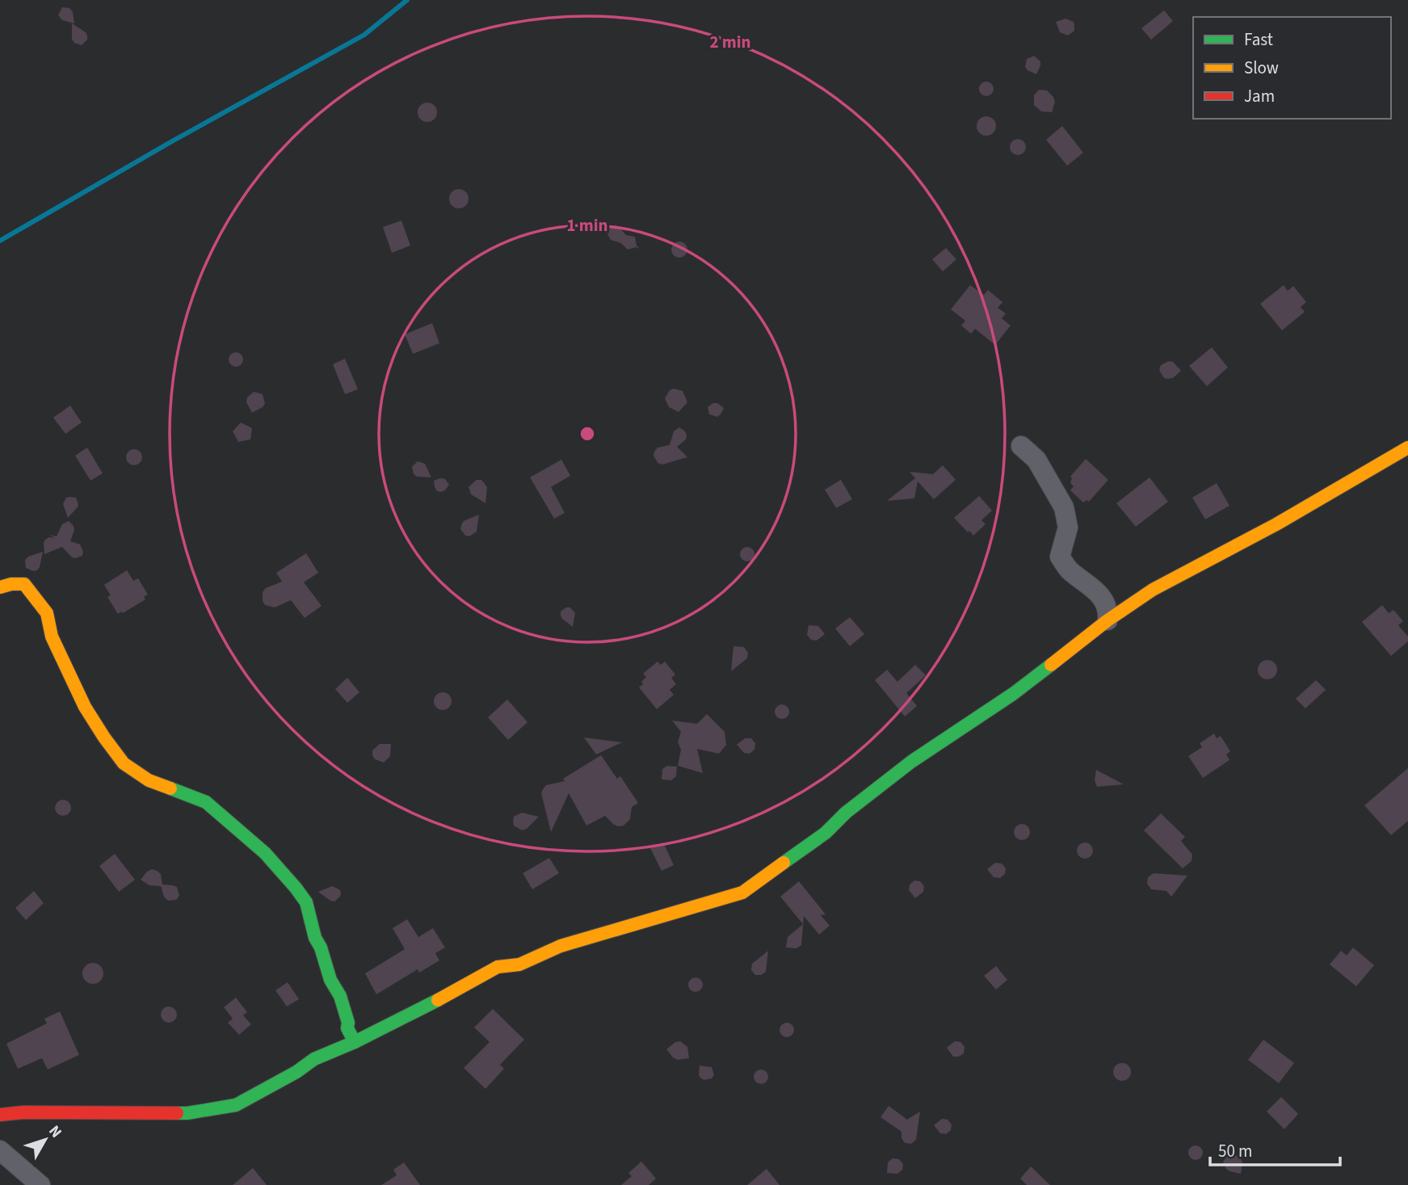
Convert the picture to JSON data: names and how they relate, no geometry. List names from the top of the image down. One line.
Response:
{"legend":["Fast","Slow","Jam"],"scale_bar":"50 m","north":"top right","rings":["2 min","1 min"]}
